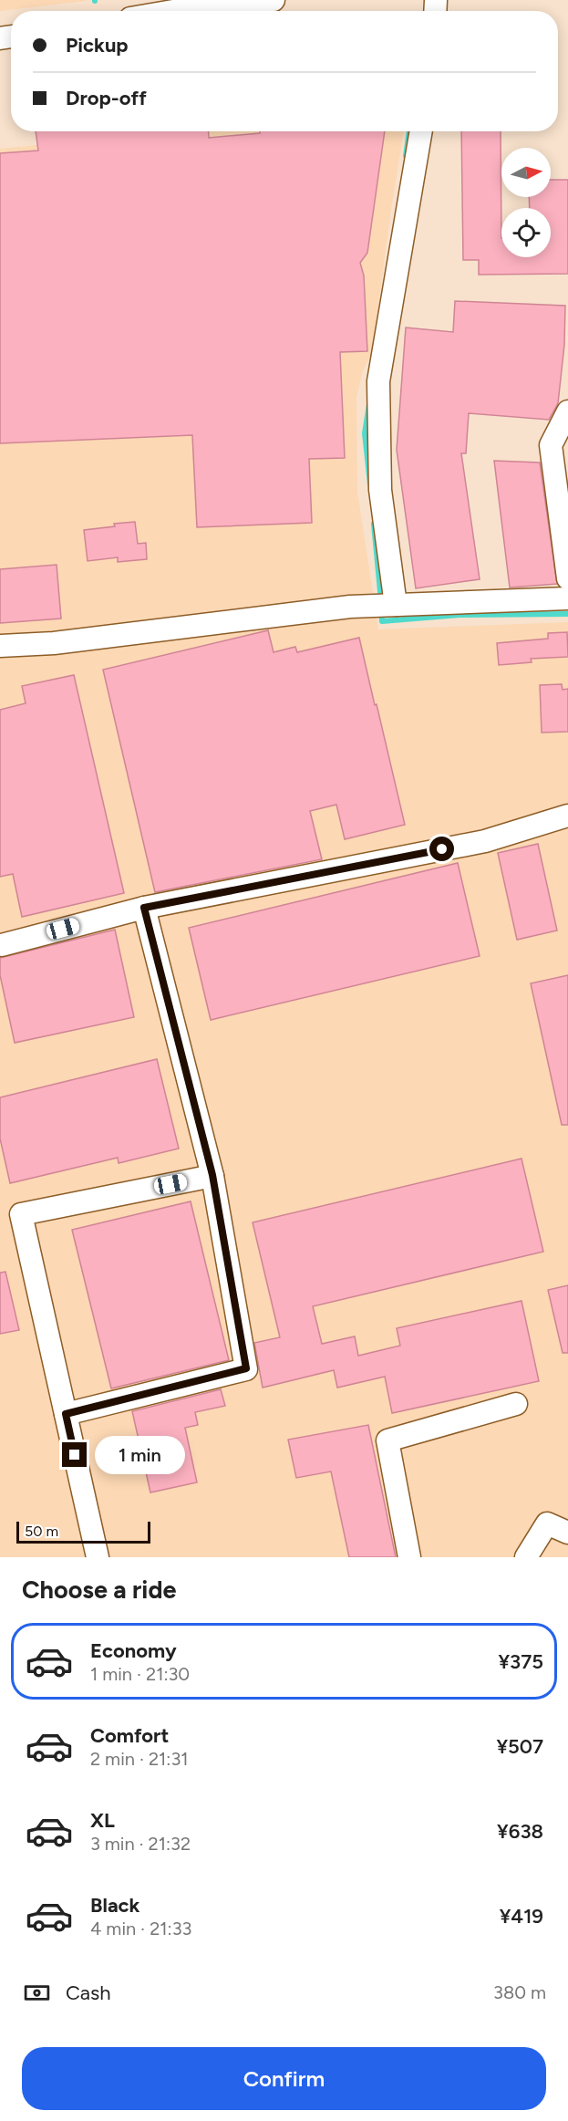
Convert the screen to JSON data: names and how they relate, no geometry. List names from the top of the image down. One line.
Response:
{"scale_bar":"50 m","north":"right","page":{"banner":["Pickup","Drop-off"],"bubble":"1 min","scale":"50 m","heading":"Choose a ride","list":[{"name":"Economy","note":"1 min · 21:30","value":"¥375"},{"name":"Comfort","note":"2 min · 21:31","value":"¥507"},{"name":"XL","note":"3 min · 21:32","value":"¥638"},{"name":"Black","note":"4 min · 21:33","value":"¥419"}],"pay":["Cash","380 m"],"buttons":"Confirm"}}
